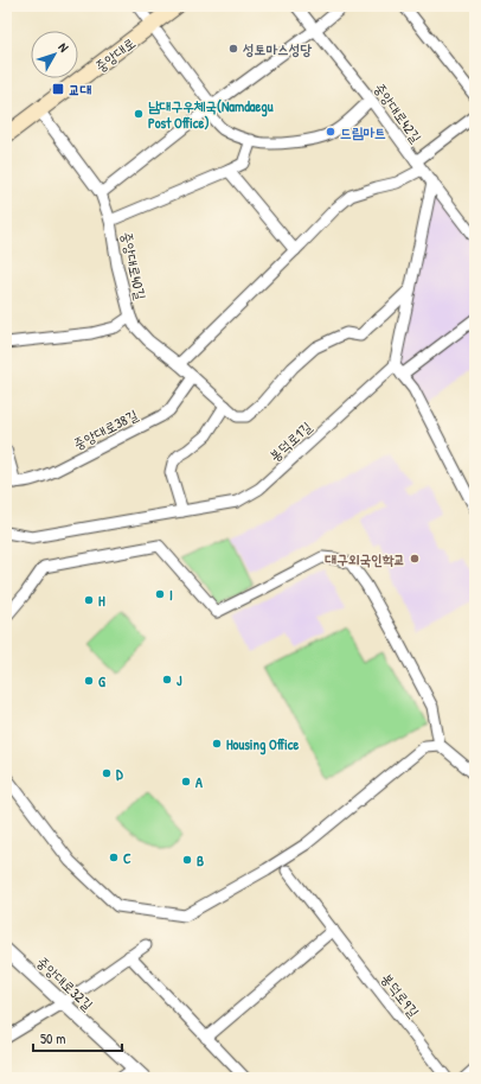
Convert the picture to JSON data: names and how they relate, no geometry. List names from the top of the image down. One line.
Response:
{"streets":{"main road":["중앙대로"],"street":["중앙대로42길","중앙대로40길","중앙대로38길","봉덕로1길","중앙대로32길","봉덕로9길"]},"crossings":[["중앙대로","중앙대로40길"],["중앙대로40길","중앙대로38길"]],"places":{"other":["성토마스성당","남대구우체국(Namdaegu Post Office)","드림마트","대구외국인학교","I","H","J","G","Housing Office","D","A","C","B"],"transit":["교대"]},"scale_bar":"50 m","north":"top right"}
